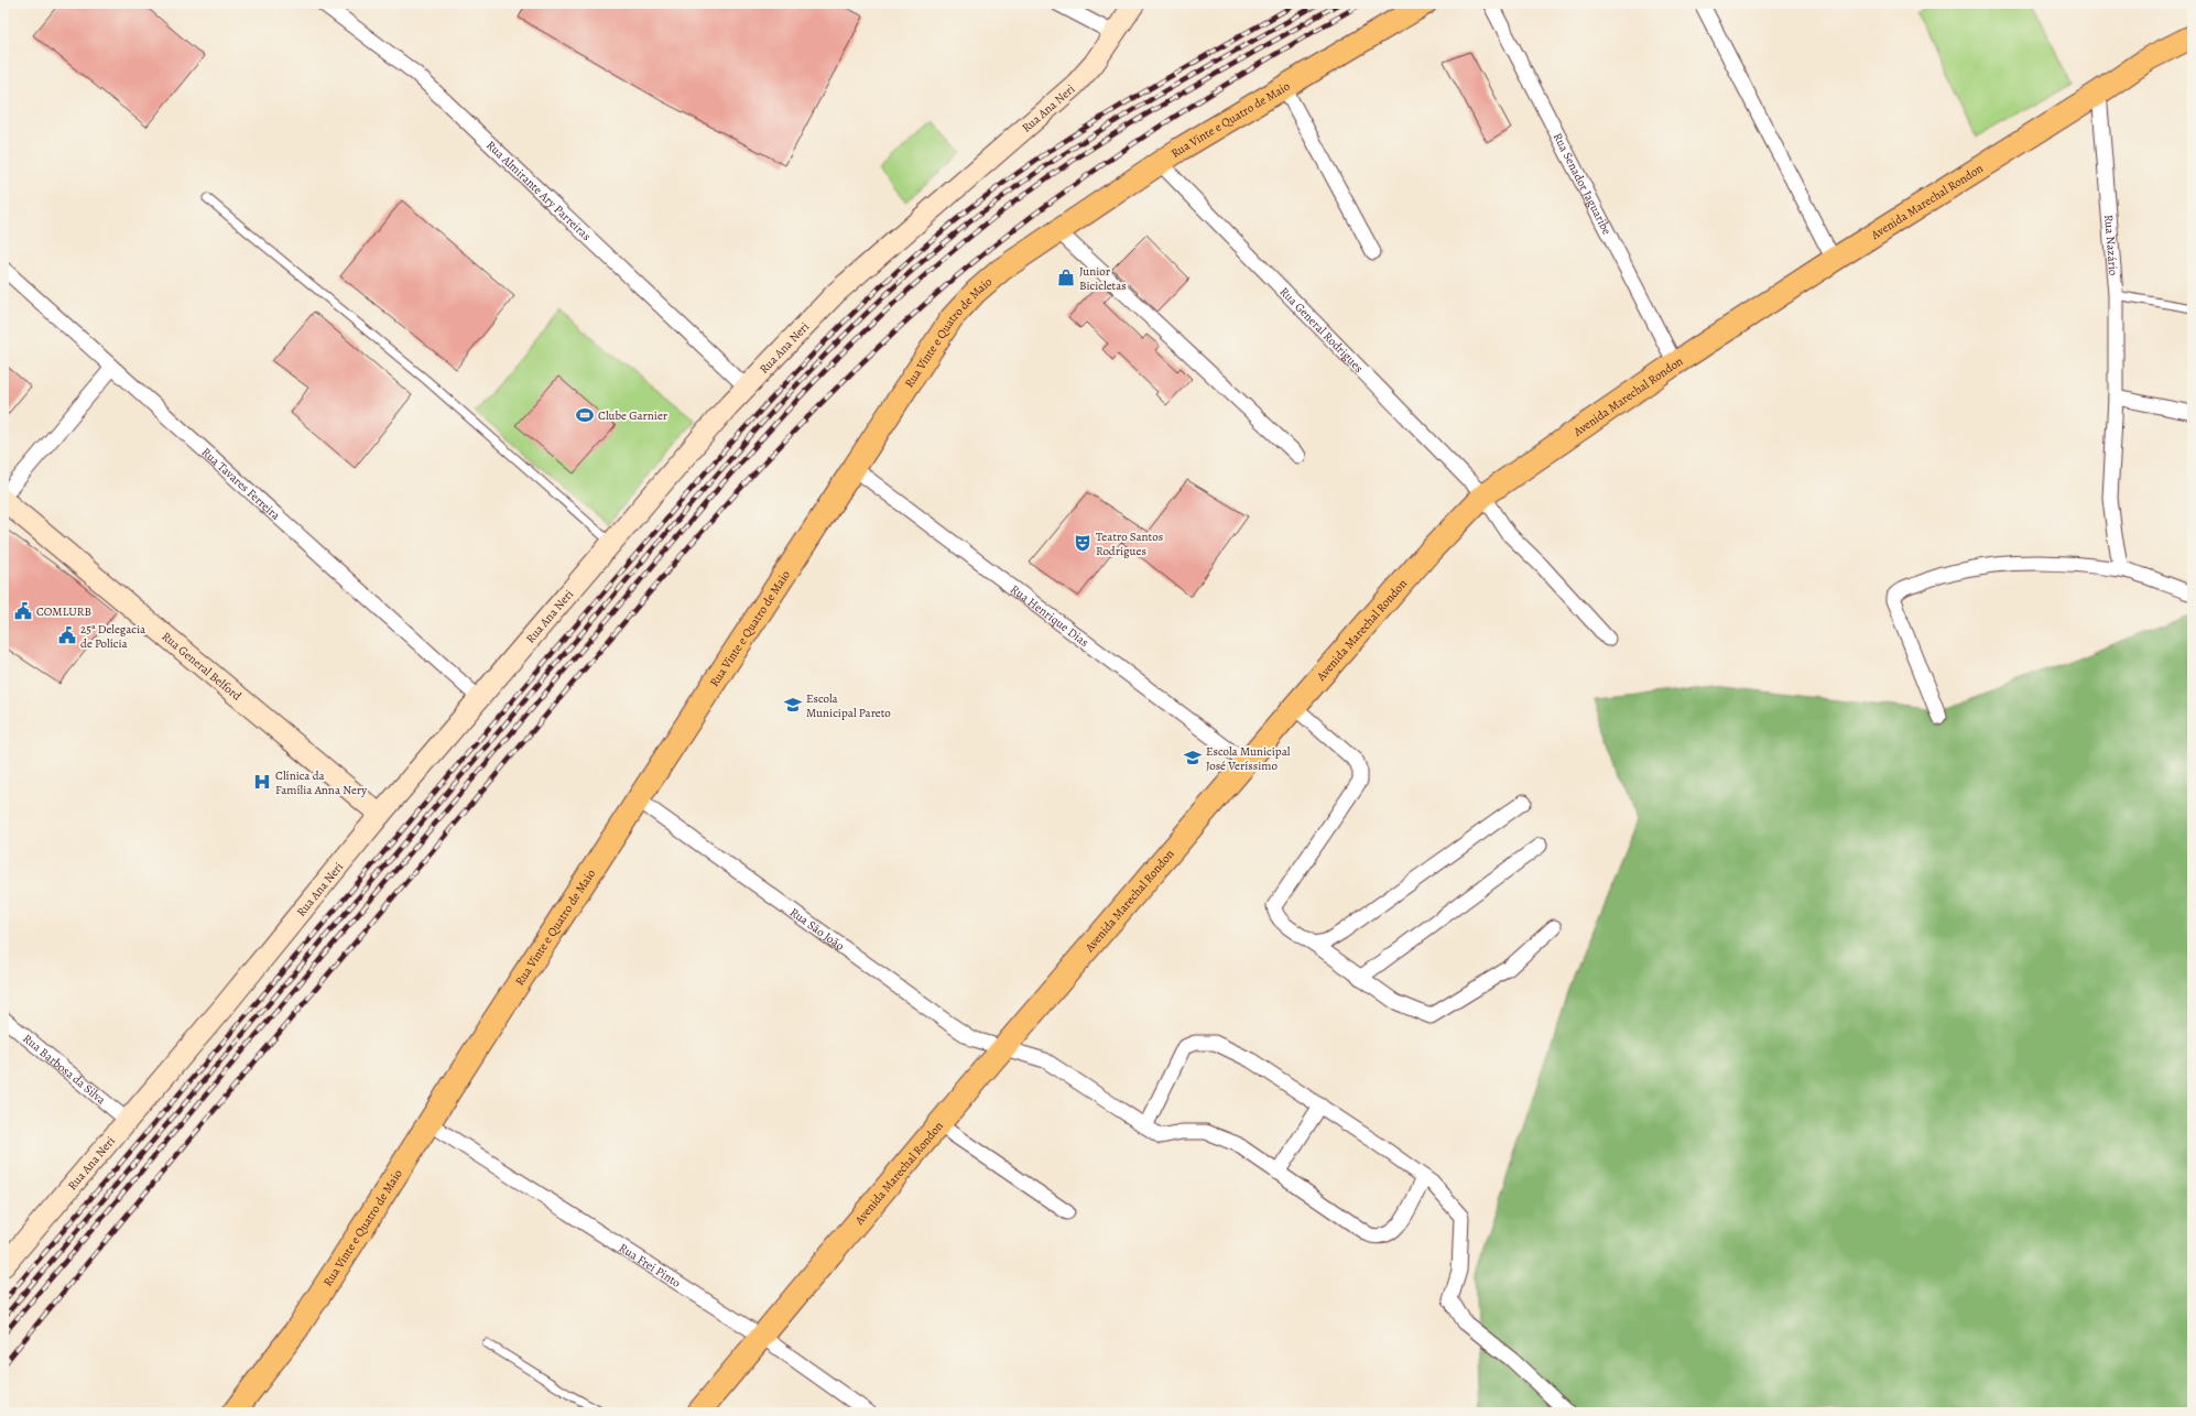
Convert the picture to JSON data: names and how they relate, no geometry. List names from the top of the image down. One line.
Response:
{"streets":{"main road":["Rua Ana Neri","Rua Vinte e Quatro de Maio","Avenida Marechal Rondon","Rua General Belford"],"street":["Rua Senador Jaguaribe","Rua Almirante Ary Parreiras","Rua Nazário","Rua General Rodrigues","Rua Tavares Ferreira","Rua Henrique Dias","Rua São João","Rua Barbosa da Silva","Rua Frei Pinto"]},"crossings":[["Rua Ana Neri","Rua Almirante Ary Parreiras"],["Rua Ana Neri","Rua Tavares Ferreira"],["Rua Ana Neri","Rua General Belford"],["Rua Ana Neri","Rua Barbosa da Silva"],["Rua Vinte e Quatro de Maio","Rua General Rodrigues"],["Rua Vinte e Quatro de Maio","Rua Henrique Dias"],["Rua Vinte e Quatro de Maio","Rua São João"],["Rua Vinte e Quatro de Maio","Rua Frei Pinto"],["Rua Senador Jaguaribe","Avenida Marechal Rondon"],["Avenida Marechal Rondon","Rua Nazário"],["Avenida Marechal Rondon","Rua General Rodrigues"],["Avenida Marechal Rondon","Rua Henrique Dias"],["Avenida Marechal Rondon","Rua São João"],["Avenida Marechal Rondon","Rua Frei Pinto"]],"places":{"shop":["Junior Bicicletas"],"sports":["Clube Garnier"],"theatre":["Teatro Santos Rodrigues"],"public building":["COMLURB","25ª Delegacia de Polícia"],"school or university":["Escola Municipal Pareto","Escola Municipal José Veríssimo"],"hospital":["Clínica da Família Anna Nery"]}}
